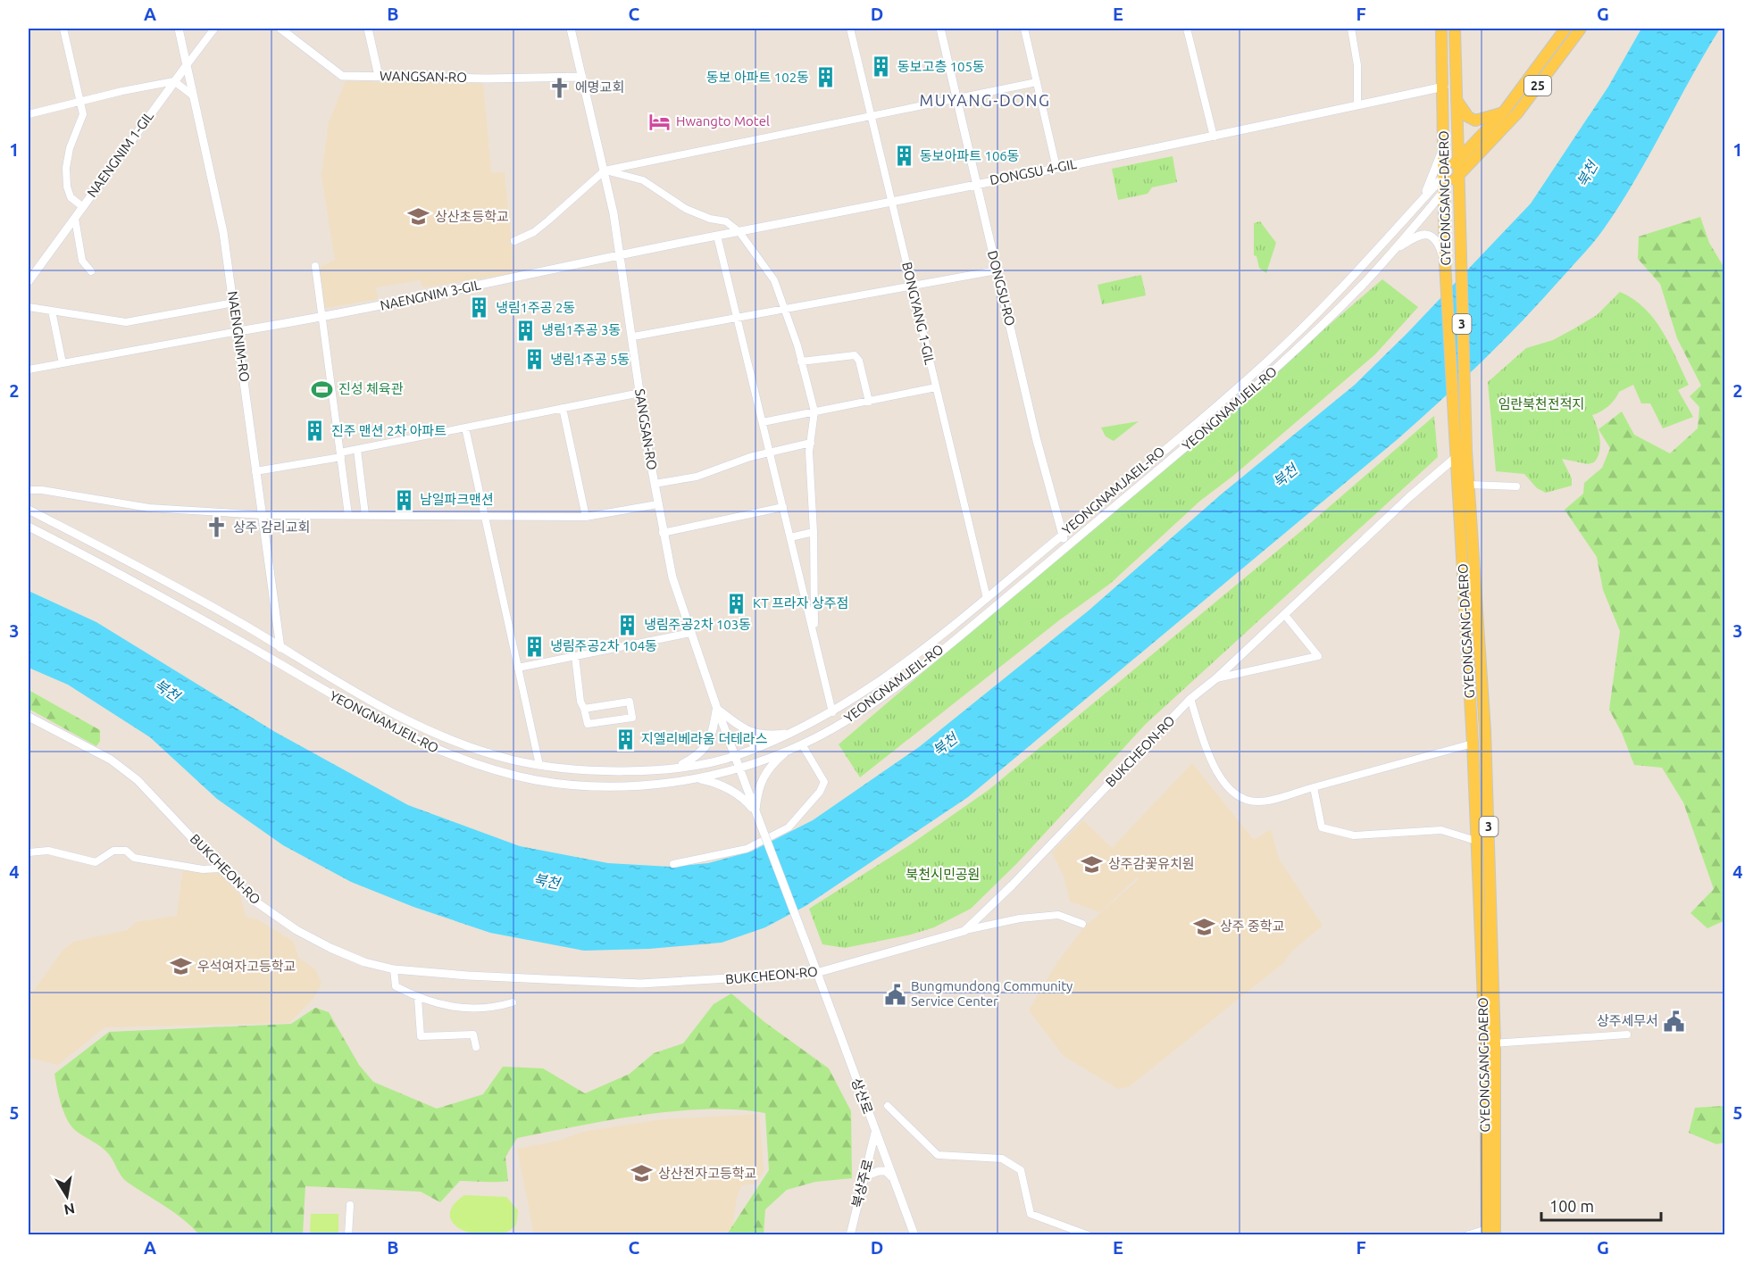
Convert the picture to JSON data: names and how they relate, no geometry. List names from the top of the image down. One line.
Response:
{"streets":{"main road":["25","GYEONGSANG-DAERO","3","YEONGNAMJEIL-RO","YEONGNAMJAEIL-RO"],"street":["WANGSAN-RO","NAENGNIM 1-GIL","DONGSU 4-GIL","DONGSU-RO","NAENGNIM 3-GIL","BONGYANG 1-GIL","NAENGNIM-RO","SANGSAN-RO","BUKCHEON-RO","상산로","북상주로"]},"crossings":[["WANGSAN-RO","SANGSAN-RO"],["NAENGNIM 1-GIL","NAENGNIM-RO"],["DONGSU 4-GIL","GYEONGSANG-DAERO"],["DONGSU 4-GIL","DONGSU-RO"],["DONGSU 4-GIL","NAENGNIM 3-GIL"],["DONGSU 4-GIL","BONGYANG 1-GIL"],["DONGSU 4-GIL","SANGSAN-RO"],["GYEONGSANG-DAERO","YEONGNAMJEIL-RO"],["GYEONGSANG-DAERO","YEONGNAMJAEIL-RO"],["GYEONGSANG-DAERO","BUKCHEON-RO"],["DONGSU-RO","YEONGNAMJEIL-RO"],["DONGSU-RO","YEONGNAMJAEIL-RO"],["NAENGNIM 3-GIL","NAENGNIM-RO"],["NAENGNIM 3-GIL","SANGSAN-RO"],["BONGYANG 1-GIL","YEONGNAMJAEIL-RO"],["NAENGNIM-RO","YEONGNAMJAEIL-RO"],["YEONGNAMJEIL-RO","SANGSAN-RO"],["SANGSAN-RO","YEONGNAMJAEIL-RO"],["SANGSAN-RO","상산로"],["BUKCHEON-RO","상산로"],["상산로","북상주로"]],"districts":["MUYANG-DONG"],"water":["북천"],"parks":["임란북천전적지","북천시민공원"],"places":{"building":["동보고층 105동","동보 아파트 102동","동보아파트 106동","냉림1주공 2동","냉림1주공 3동","냉림1주공 5동","진주 맨션 2차 아파트","남일파크맨션","KT 프라자 상주점","냉림주공2차 103동","냉림주공2차 104동","지엘리베라움 더테라스"],"church":["에명교회","상주 감리교회"],"hotel":["Hwangto Motel"],"school or university":["상산초등학교","상주감꽃유치원","상주 중학교","우석여자고등학교","상산전자고등학교"],"sports":["진성 체육관"],"public building":["Bungmundong Community Service Center","상주세무서"]},"scale_bar":"100 m","north":"bottom","grid":{"columns":["A","B","C","D","E","F","G"],"rows":["1","2","3","4","5"]}}
